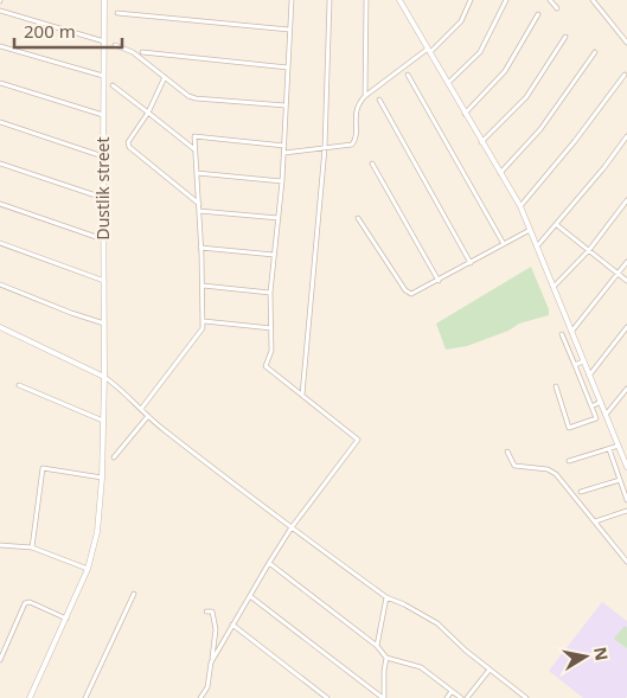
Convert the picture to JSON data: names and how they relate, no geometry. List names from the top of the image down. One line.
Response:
{"streets":{"street":["Dustlik street"]},"scale_bar":"200 m","north":"right"}
